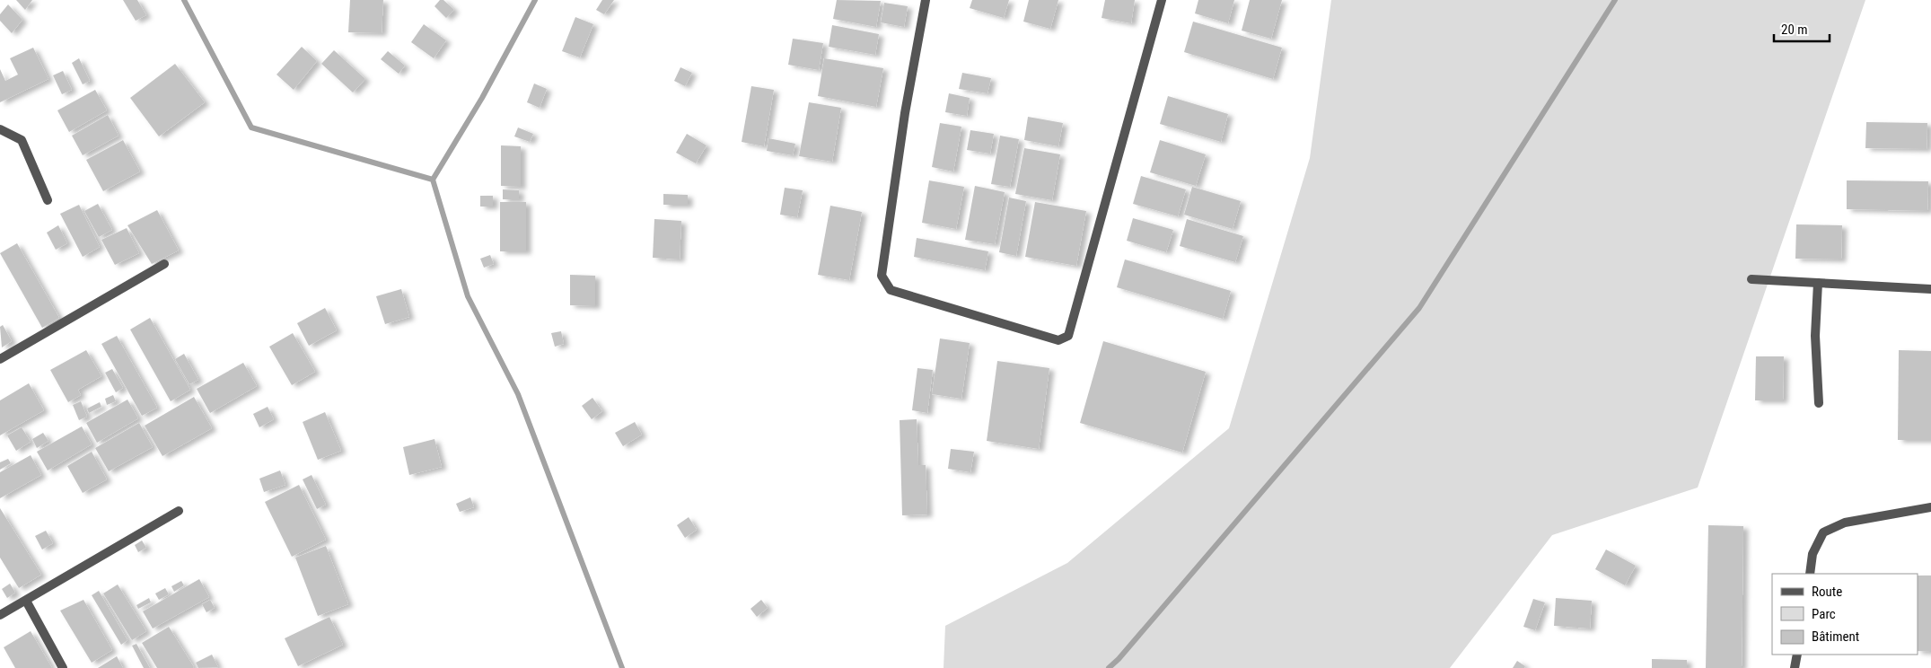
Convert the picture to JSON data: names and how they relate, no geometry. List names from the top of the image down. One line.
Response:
{"legend":["Route","Parc","Bâtiment"],"scale_bar":"20 m"}
